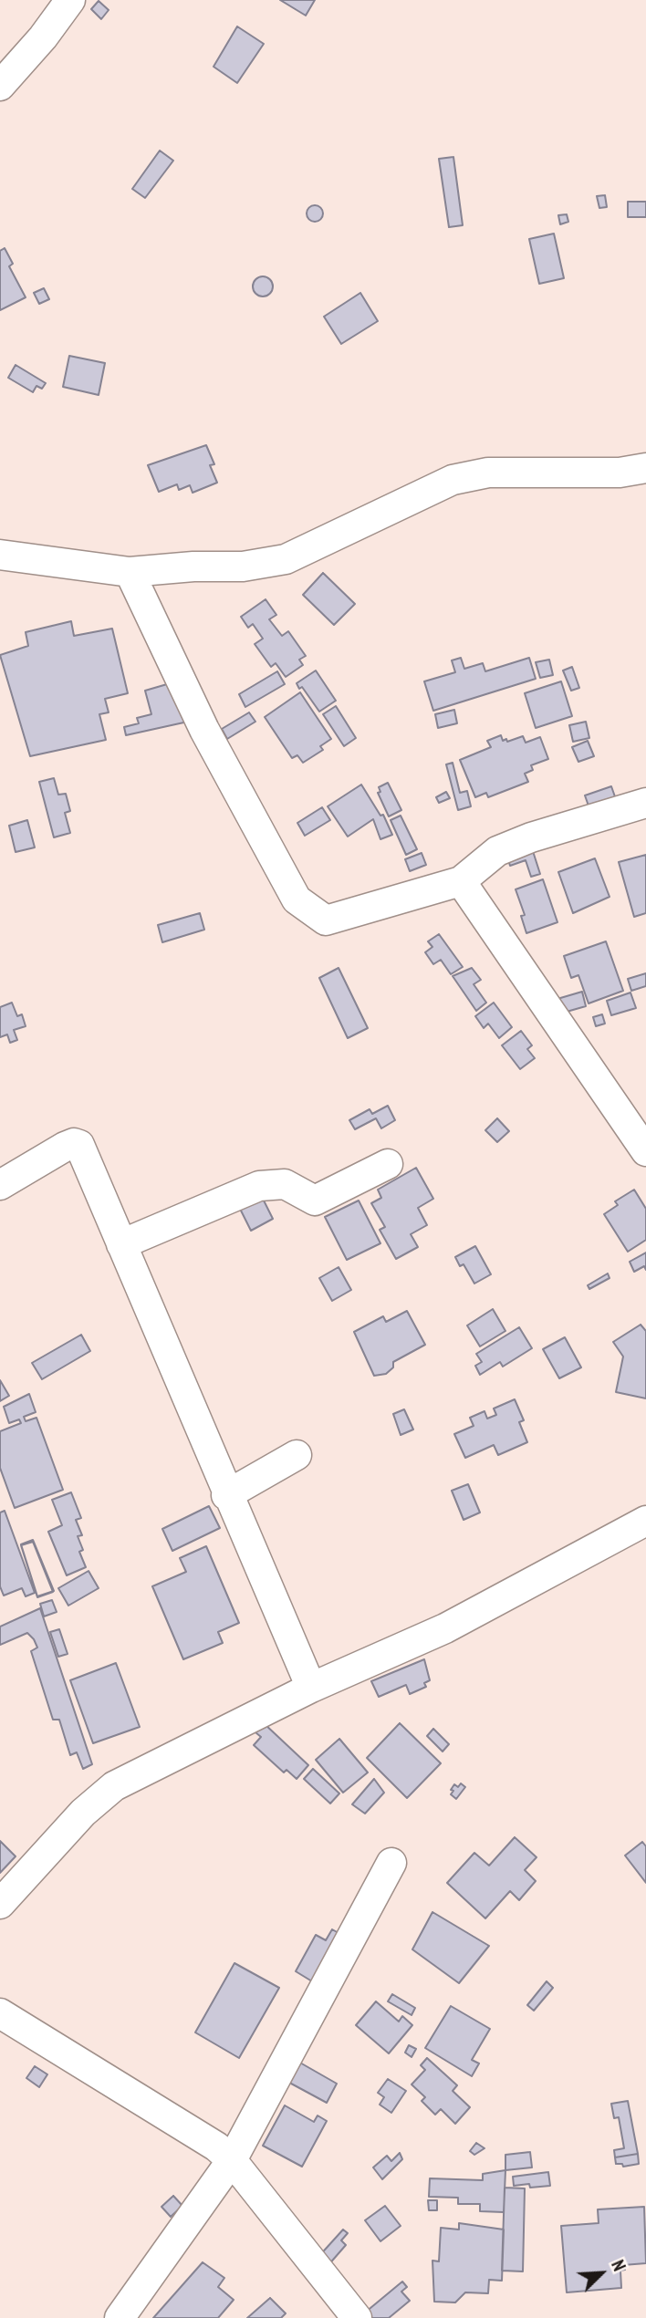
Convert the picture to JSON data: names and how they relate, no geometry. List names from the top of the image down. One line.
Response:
{"north":"top right"}
